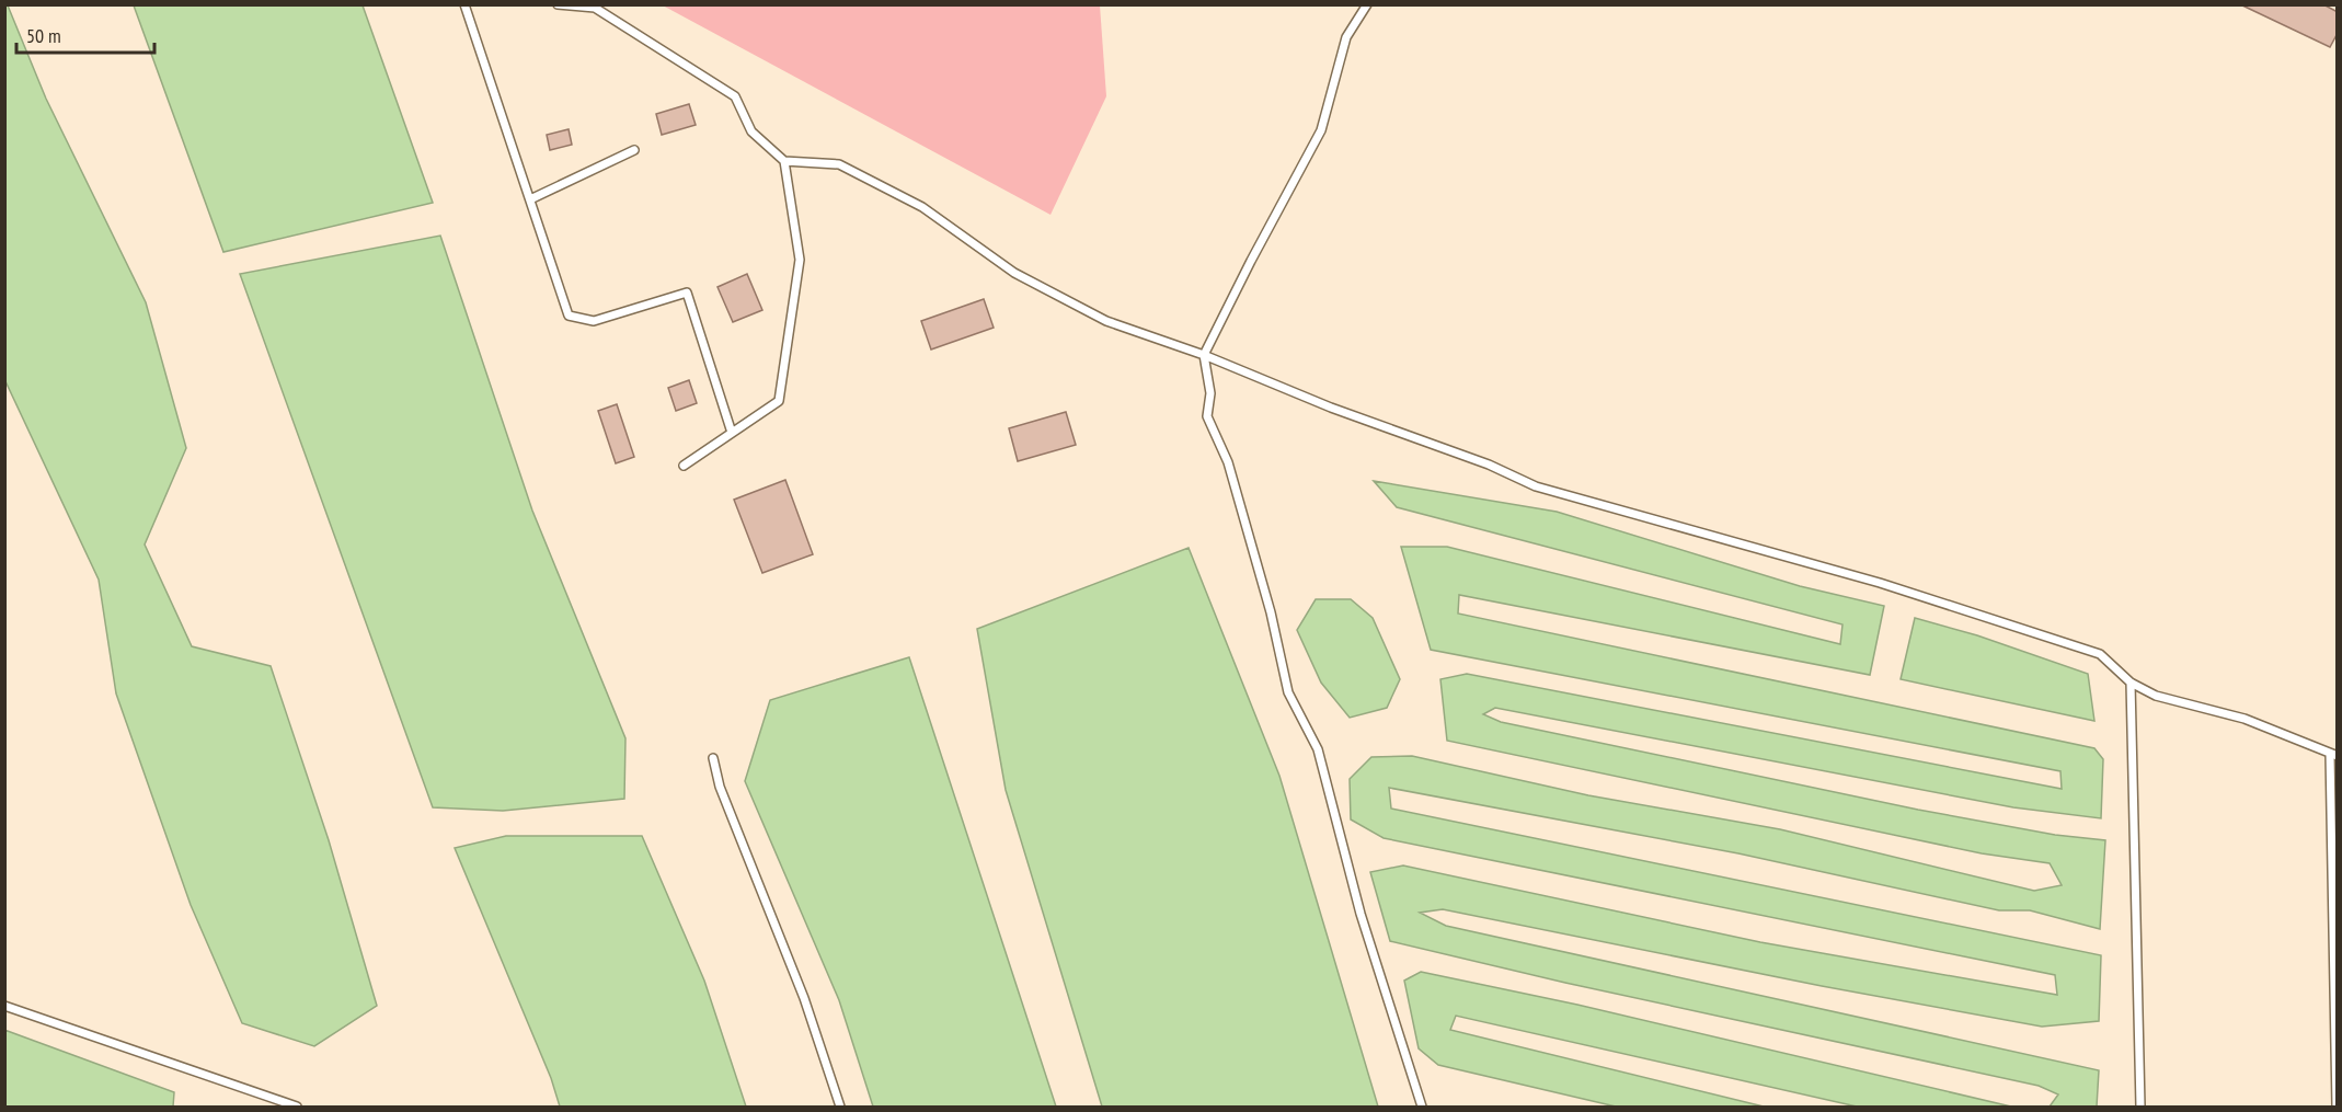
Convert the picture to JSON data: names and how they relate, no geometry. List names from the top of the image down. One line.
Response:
{"scale_bar":"50 m"}
